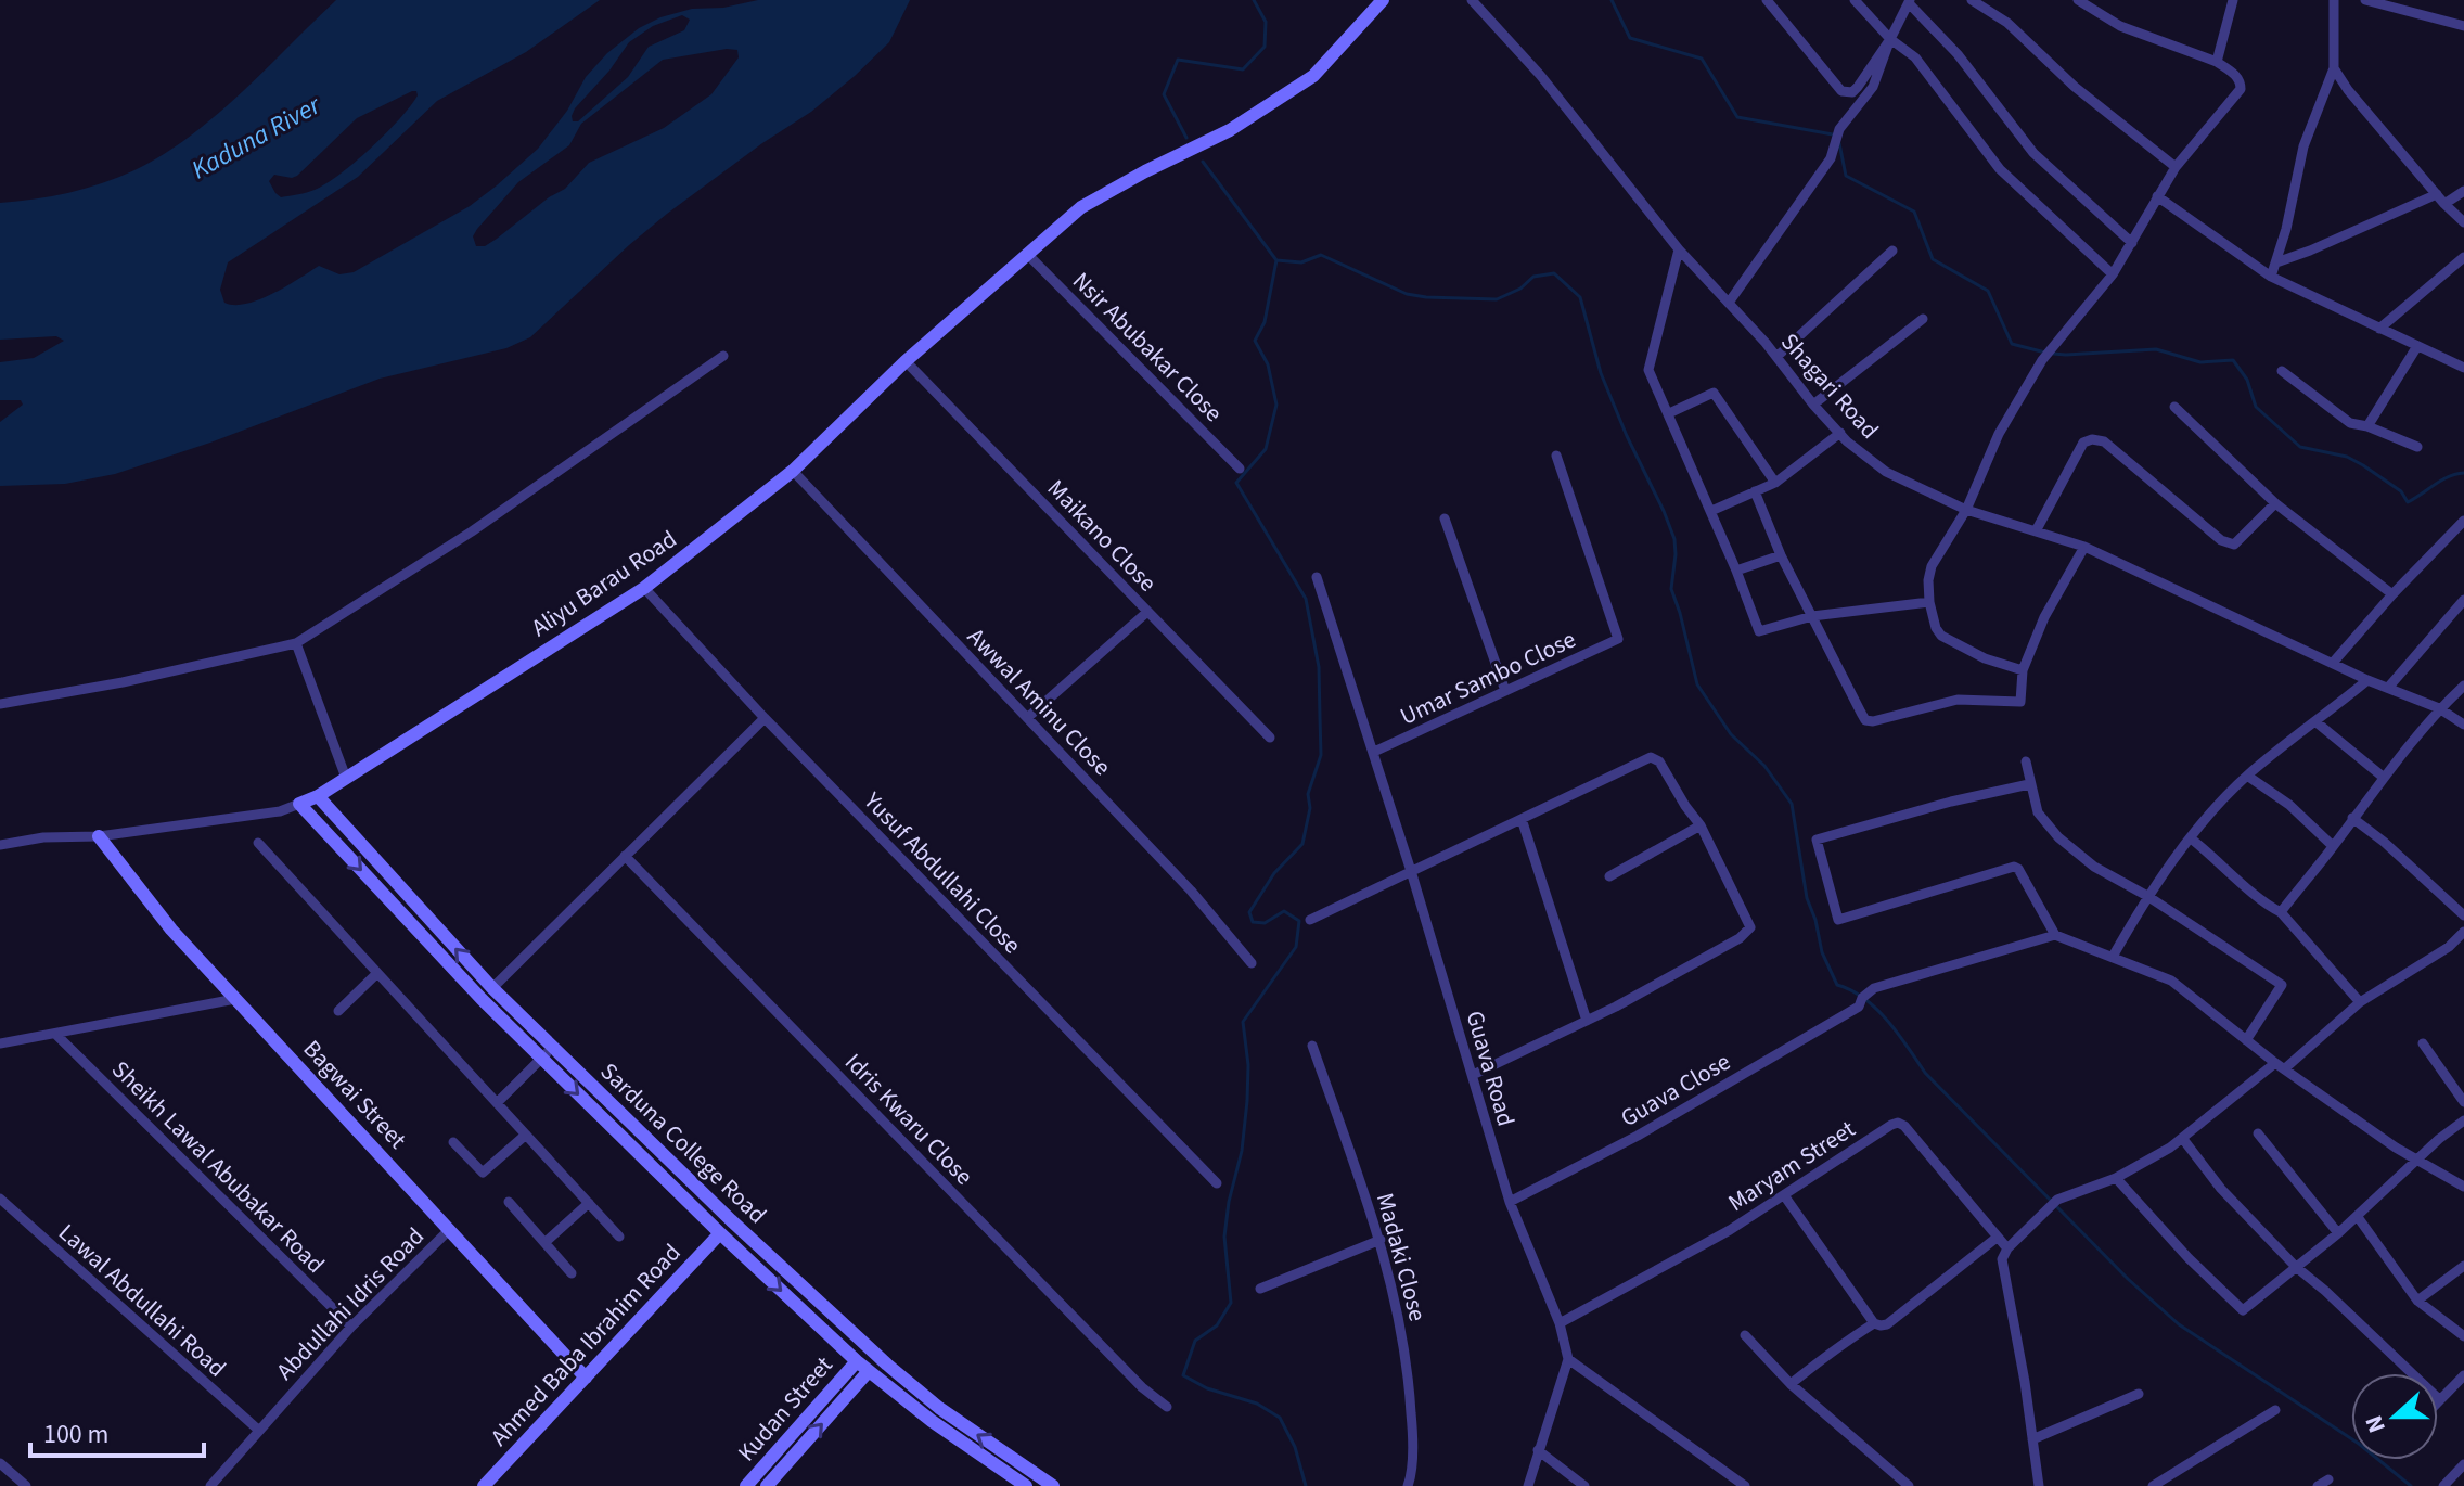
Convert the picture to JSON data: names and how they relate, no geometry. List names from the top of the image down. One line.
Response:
{"streets":{"street":["Nsir Abubakar Close","Shagari Road","Maikano Close","Aliyu Barau Road","Umar Sambo Close","Awwal Aminu Close","Yusuf Abdullahi Close","Guava Road","Guava Close","Bagwai Street","Idris Kwaru Close","Sarduna College Road","Maryam Street","Sheikh Lawal Abubakar Road","Madaki Close","Lawal Abdullahi Road","Abdullahi Idris Road","Ahmed Baba Ibrahim Road","Kudan Street"]},"crossings":[["Nsir Abubakar Close","Aliyu Barau Road"],["Maikano Close","Aliyu Barau Road"],["Aliyu Barau Road","Awwal Aminu Close"],["Aliyu Barau Road","Yusuf Abdullahi Close"],["Aliyu Barau Road","Sarduna College Road"],["Umar Sambo Close","Guava Road"],["Guava Road","Guava Close"],["Guava Road","Maryam Street"],["Bagwai Street","Abdullahi Idris Road"],["Bagwai Street","Ahmed Baba Ibrahim Road"],["Sarduna College Road","Ahmed Baba Ibrahim Road"],["Sarduna College Road","Kudan Street"],["Sheikh Lawal Abubakar Road","Abdullahi Idris Road"],["Lawal Abdullahi Road","Abdullahi Idris Road"]],"water":["Kaduna River"],"scale_bar":"100 m","north":"left"}
